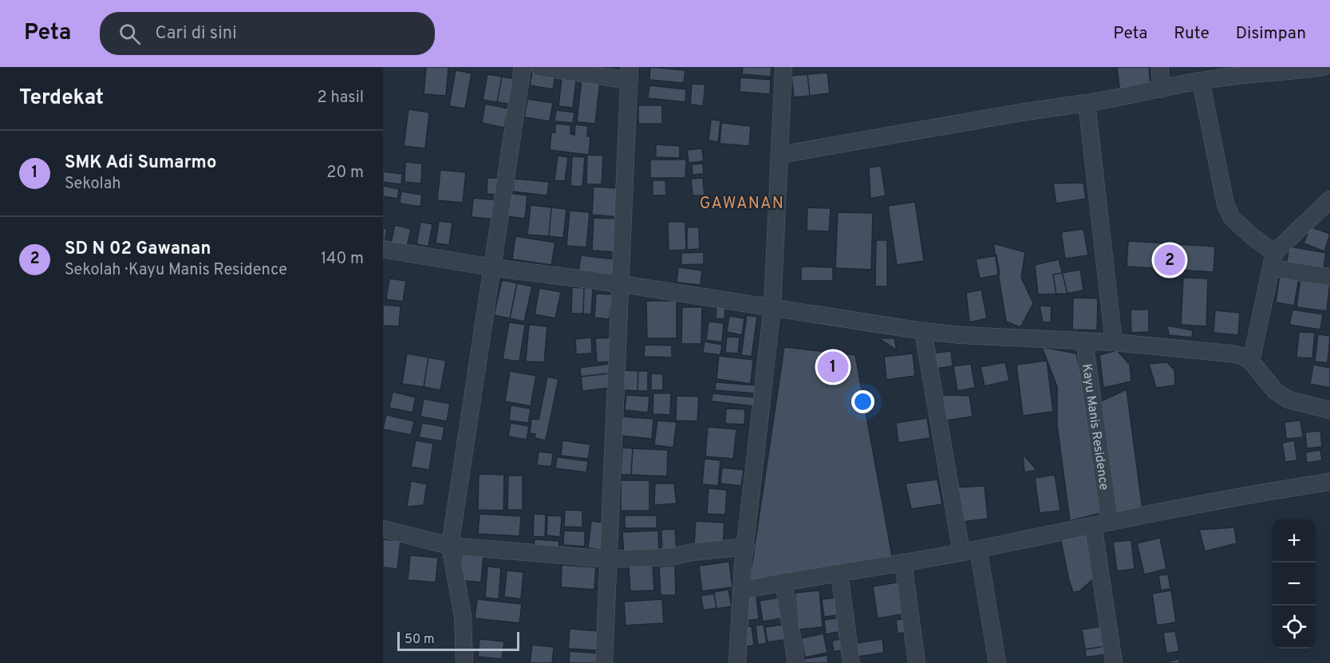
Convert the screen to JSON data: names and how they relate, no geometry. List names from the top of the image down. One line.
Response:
{"streets":{"street":["Kayu Manis Residence"]},"districts":["GAWANAN"],"scale_bar":"50 m","page":{"header":"Peta","search":"Cari di sini","nav":["Peta","Rute","Disimpan"],"heading":["Terdekat","2 hasil"],"list":[{"mark":"1","name":"SMK Adi Sumarmo","note":"Sekolah","value":"20 m"},{"mark":"2","name":"SD N 02 Gawanan","note":"Sekolah · Kayu Manis Residence","value":"140 m"}],"pins":["2","1"],"map_buttons":["+","−"],"scale":"50 m"}}
